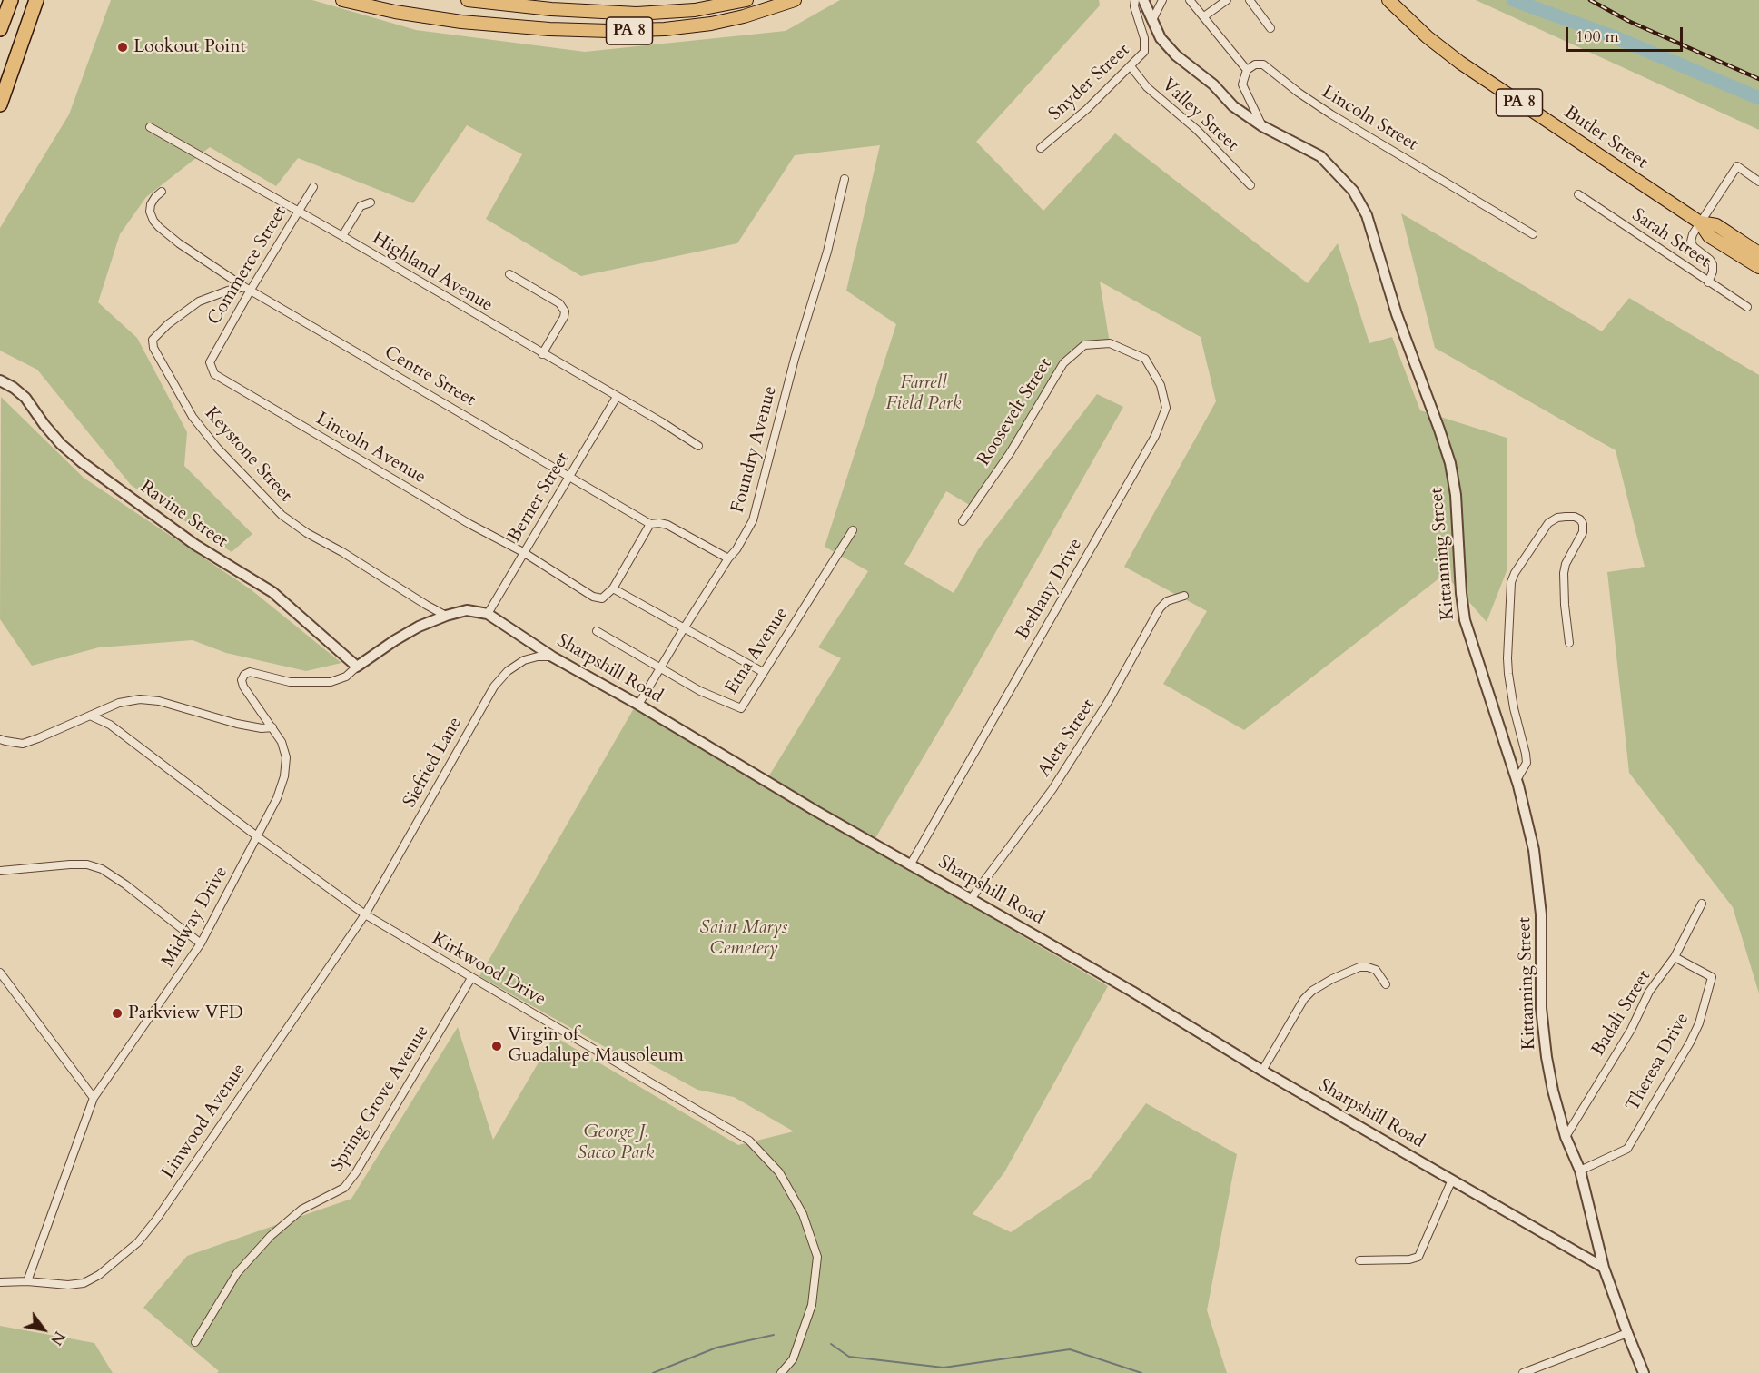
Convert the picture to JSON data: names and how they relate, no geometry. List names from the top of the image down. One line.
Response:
{"streets":{"highway":["PA 8","Butler Street"],"street":["Snyder Street","Valley Street","Lincoln Street","Sarah Street","Commerce Street","Highland Avenue","Centre Street","Roosevelt Street","Lincoln Avenue","Foundry Avenue","Keystone Street","Berner Street","Ravine Street","Kittanning Street","Bethany Drive","Etna Avenue","Sharpshill Road","Aleta Street","Siefried Lane","Midway Drive","Kirkwood Drive","Badali Street","Theresa Drive","Spring Grove Avenue","Linwood Avenue"]},"crossings":[["Snyder Street","Valley Street"],["Commerce Street","Highland Avenue"],["Commerce Street","Centre Street"],["Commerce Street","Lincoln Avenue"],["Commerce Street","Keystone Street"],["Highland Avenue","Berner Street"],["Centre Street","Foundry Avenue"],["Centre Street","Keystone Street"],["Centre Street","Berner Street"],["Roosevelt Street","Bethany Drive"],["Lincoln Avenue","Berner Street"],["Foundry Avenue","Etna Avenue"],["Foundry Avenue","Sharpshill Road"],["Keystone Street","Sharpshill Road"],["Berner Street","Sharpshill Road"],["Ravine Street","Sharpshill Road"],["Ravine Street","Midway Drive"],["Kittanning Street","Sharpshill Road"],["Kittanning Street","Badali Street"],["Kittanning Street","Theresa Drive"],["Bethany Drive","Sharpshill Road"],["Sharpshill Road","Aleta Street"],["Sharpshill Road","Siefried Lane"],["Sharpshill Road","Midway Drive"],["Siefried Lane","Kirkwood Drive"],["Siefried Lane","Linwood Avenue"],["Midway Drive","Kirkwood Drive"],["Midway Drive","Linwood Avenue"],["Kirkwood Drive","Spring Grove Avenue"],["Kirkwood Drive","Linwood Avenue"],["Badali Street","Theresa Drive"]],"parks":["Farrell Field Park","Saint Marys Cemetery","George J. Sacco Park"],"places":["Lookout Point","Parkview VFD","Virgin of Guadalupe Mausoleum"],"scale_bar":"100 m","north":"bottom right"}
